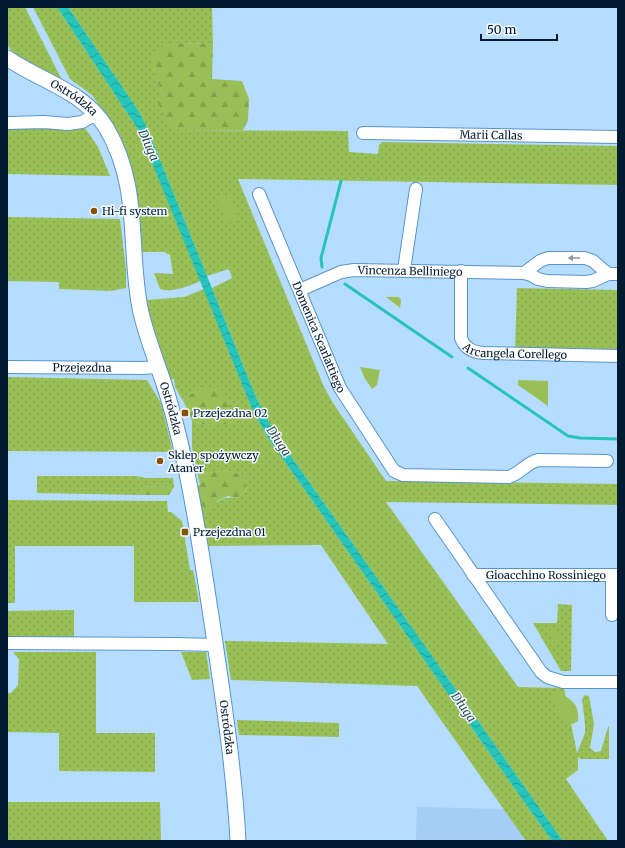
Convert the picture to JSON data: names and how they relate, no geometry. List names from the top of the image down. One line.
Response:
{"streets":{"street":["Ostródzka","Marii Callas","Vincenza Belliniego","Domenica Scarlattiego","Arcangela Corellego","Przejezdna","Gioacchino Rossiniego"]},"crossings":[["Ostródzka","Przejezdna"],["Vincenza Belliniego","Domenica Scarlattiego"],["Vincenza Belliniego","Arcangela Corellego"]],"water":["Długa"],"places":{"other":["Hi-fi system","Sklep spożywczy Ataner"],"transit":["Przejezdna 02","Przejezdna 01"]},"scale_bar":"50 m"}
